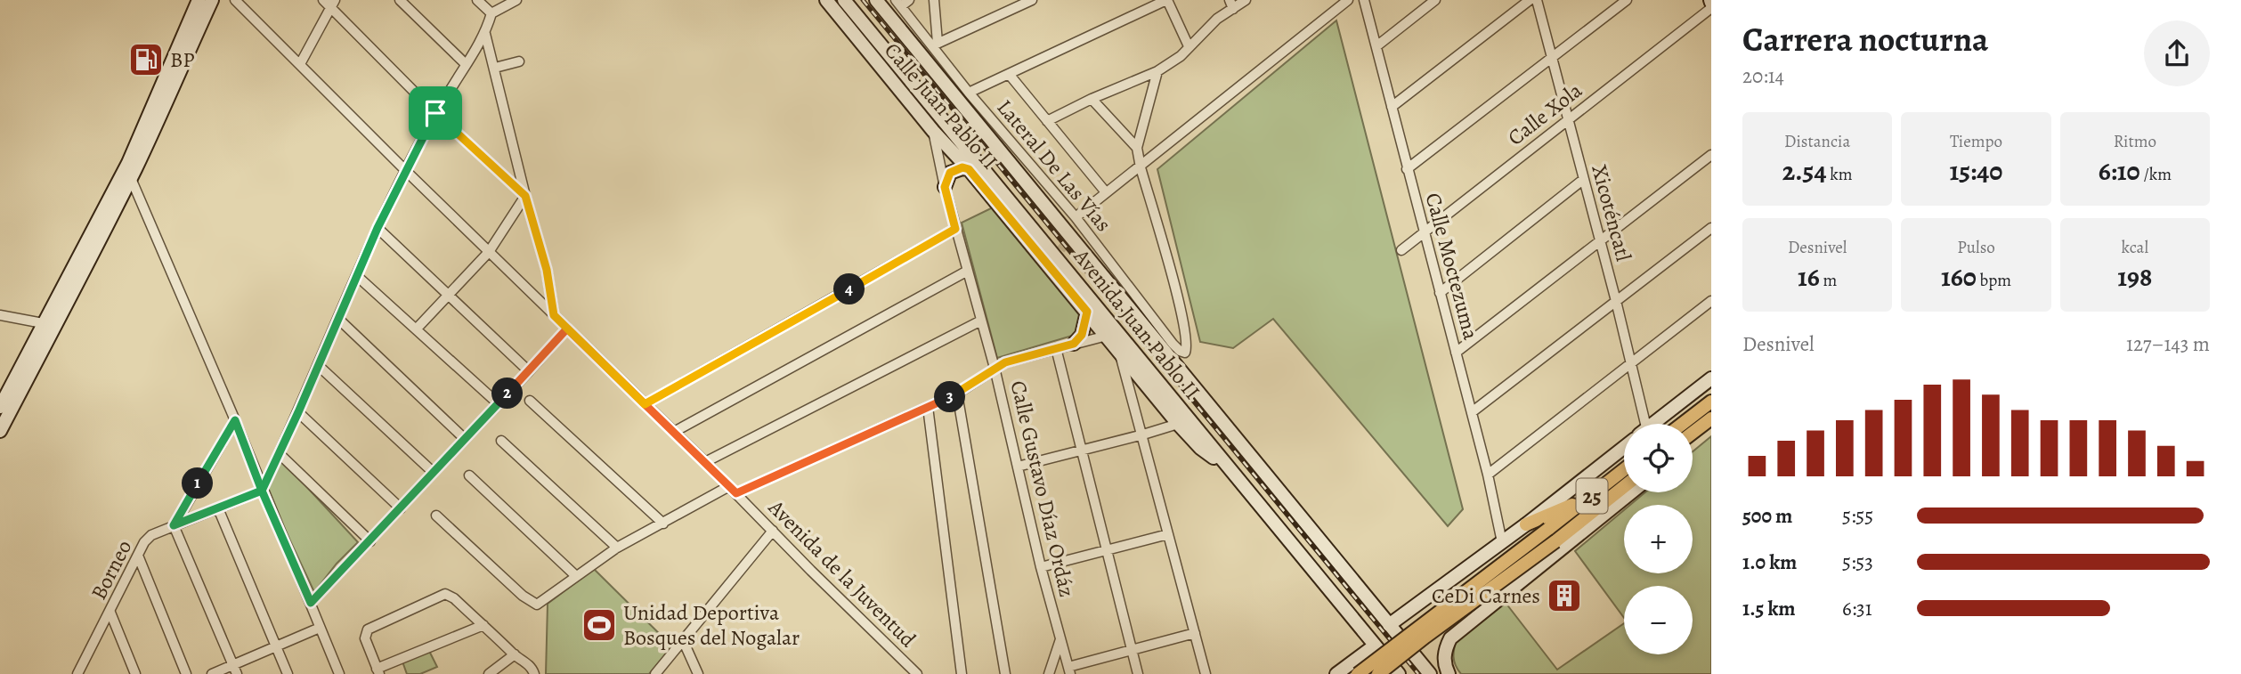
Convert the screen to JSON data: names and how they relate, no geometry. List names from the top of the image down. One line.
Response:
{"streets":{"main road":["Calle Juan Pablo II","Avenida Juan Pablo II","25"],"street":["Calle Xola","Lateral De Las Vías","Xicoténcatl","Calle Moctezuma","Calle Gustavo Díaz Ordáz","Borneo","Avenida de la Juventud"]},"crossings":[["Calle Juan Pablo II","Avenida Juan Pablo II"],["Calle Juan Pablo II","Calle Gustavo Díaz Ordáz"],["Calle Xola","Xicoténcatl"],["Calle Xola","Calle Moctezuma"]],"places":{"fuel station":["BP"],"building":["CeDi Carnes"],"sports":["Unidad Deportiva Bosques del Nogalar"]},"page":{"heading":["Carrera nocturna","20:14"],"stats":[["Distancia","2.54 km"],["Tiempo","15:40"],["Ritmo","6:10 /km"],["Desnivel","16 m"],["Pulso","160 bpm"],["kcal","198"]],"pins":["4","2","3","1"],"chart":["Desnivel","127–143 m"],"map_buttons":["+","−"],"list":[{"name":"500 m","note":"5:55"},{"name":"1.0 km","note":"5:53"},{"name":"1.5 km","note":"6:31"}]}}
